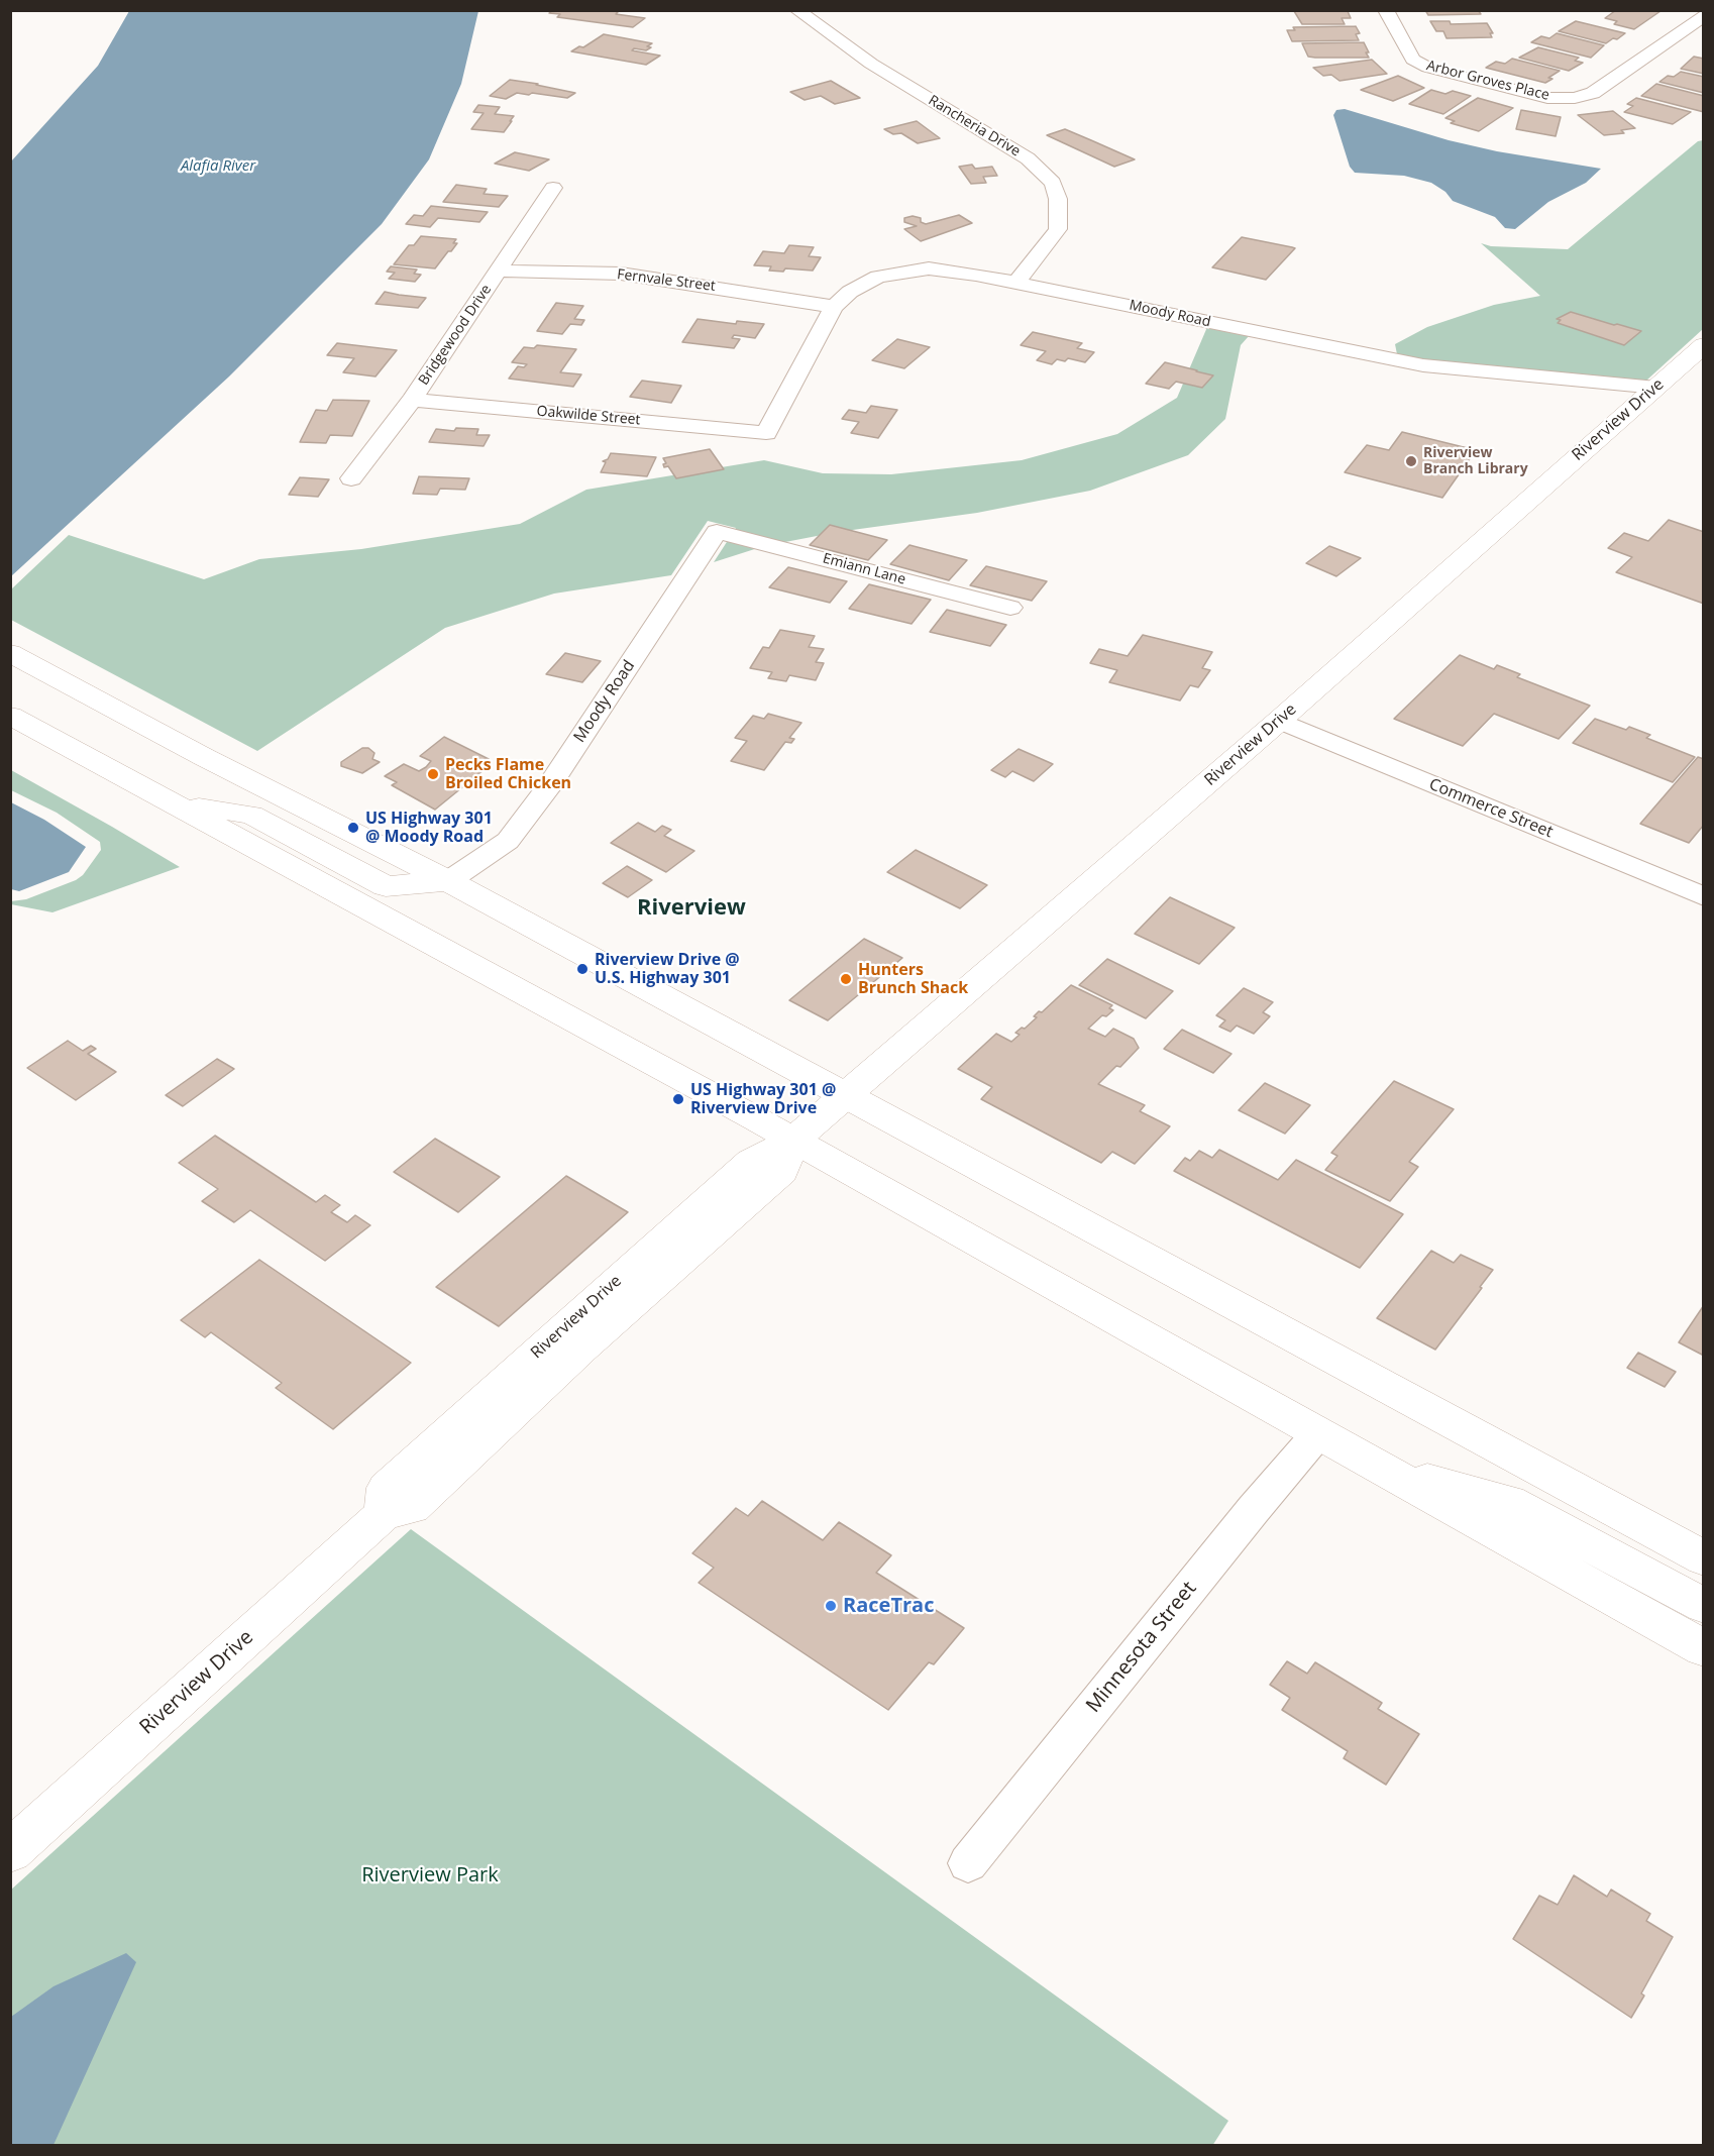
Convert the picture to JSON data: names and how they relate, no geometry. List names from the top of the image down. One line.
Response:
{"streets":{"main road":["Riverview Drive"],"street":["Arbor Groves Place","Rancheria Drive","Fernvale Street","Moody Road","Bridgewood Drive","Oakwilde Street","Emiann Lane","Commerce Street","Minnesota Street"]},"crossings":[["Rancheria Drive","Moody Road"],["Fernvale Street","Moody Road"],["Fernvale Street","Bridgewood Drive"],["Moody Road","Oakwilde Street"],["Moody Road","Riverview Drive"],["Moody Road","Emiann Lane"],["Bridgewood Drive","Oakwilde Street"],["Riverview Drive","Commerce Street"]],"districts":["Riverview"],"water":["Alafia River"],"parks":["Riverview Park"],"places":["Riverview Branch Library","Pecks Flame Broiled Chicken","US Highway 301 @ Moody Road","Riverview Drive @ U.S. Highway 301","Hunters Brunch Shack","US Highway 301 @ Riverview Drive","RaceTrac"]}
